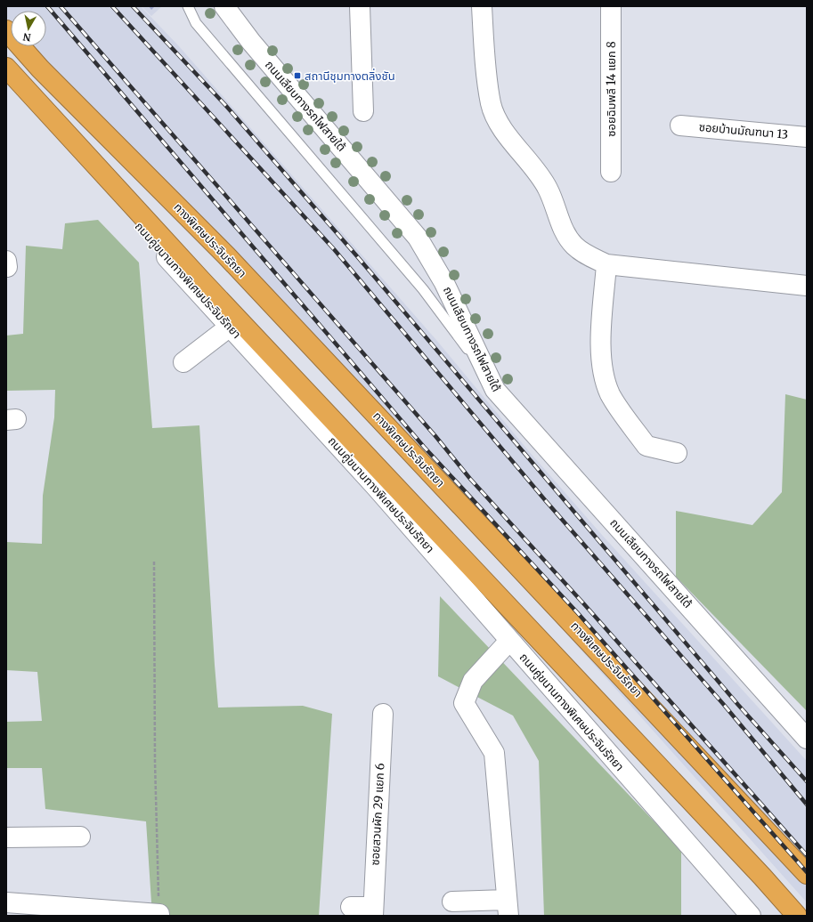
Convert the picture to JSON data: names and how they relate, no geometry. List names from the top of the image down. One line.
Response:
{"streets":{"highway":["ทางพิเศษประจิมรัถยา"],"main road":["ซอยฉิมพลี 14 แยก 8","ถนนเลียบทางรถไฟสายใต้","ซอยบ้านมัณฑนา 13","ถนนคู่ขนานทางพิเศษประจิมรัถยา","ซอยสวนผัก 29 แยก 6"]},"places":{"transit":["สถานีชุมทางตลิ่งชัน"]},"north":"bottom"}
